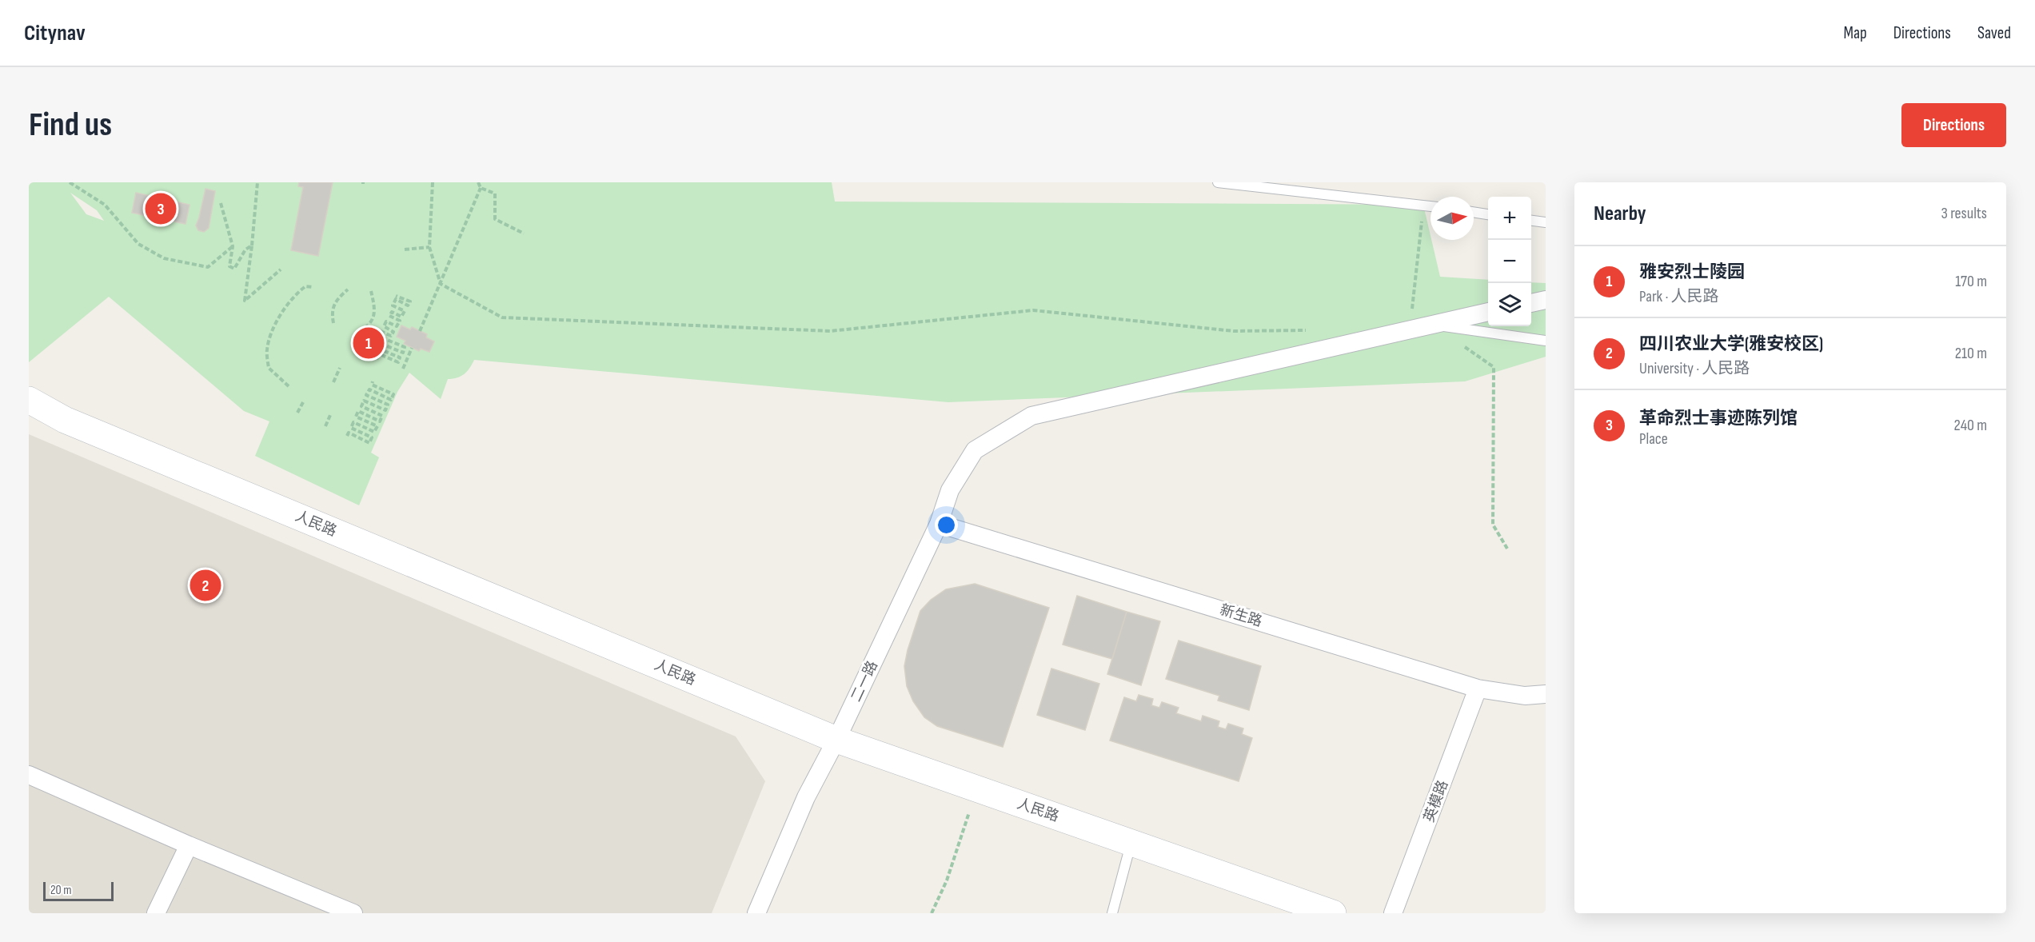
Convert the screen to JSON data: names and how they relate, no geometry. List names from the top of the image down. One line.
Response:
{"streets":{"main road":["人民路"],"street":["新生路","二一路","英模路"]},"crossings":[["人民路","二一路"],["新生路","二一路"],["新生路","英模路"]],"scale_bar":"20 m","north":"right","page":{"header":"Citynav","nav":["Map","Directions","Saved"],"buttons":"Directions","title":"Find us","heading":["Nearby","3 results"],"pins":["3","1","2"],"map_buttons":["+","−"],"list":[{"mark":"1","name":"雅安烈士陵园","note":"Park · 人民路","value":"170 m"},{"mark":"2","name":"四川农业大学(雅安校区)","note":"University · 人民路","value":"210 m"},{"mark":"3","name":"革命烈士事迹陈列馆","note":"Place","value":"240 m"}],"scale":"20 m"}}
